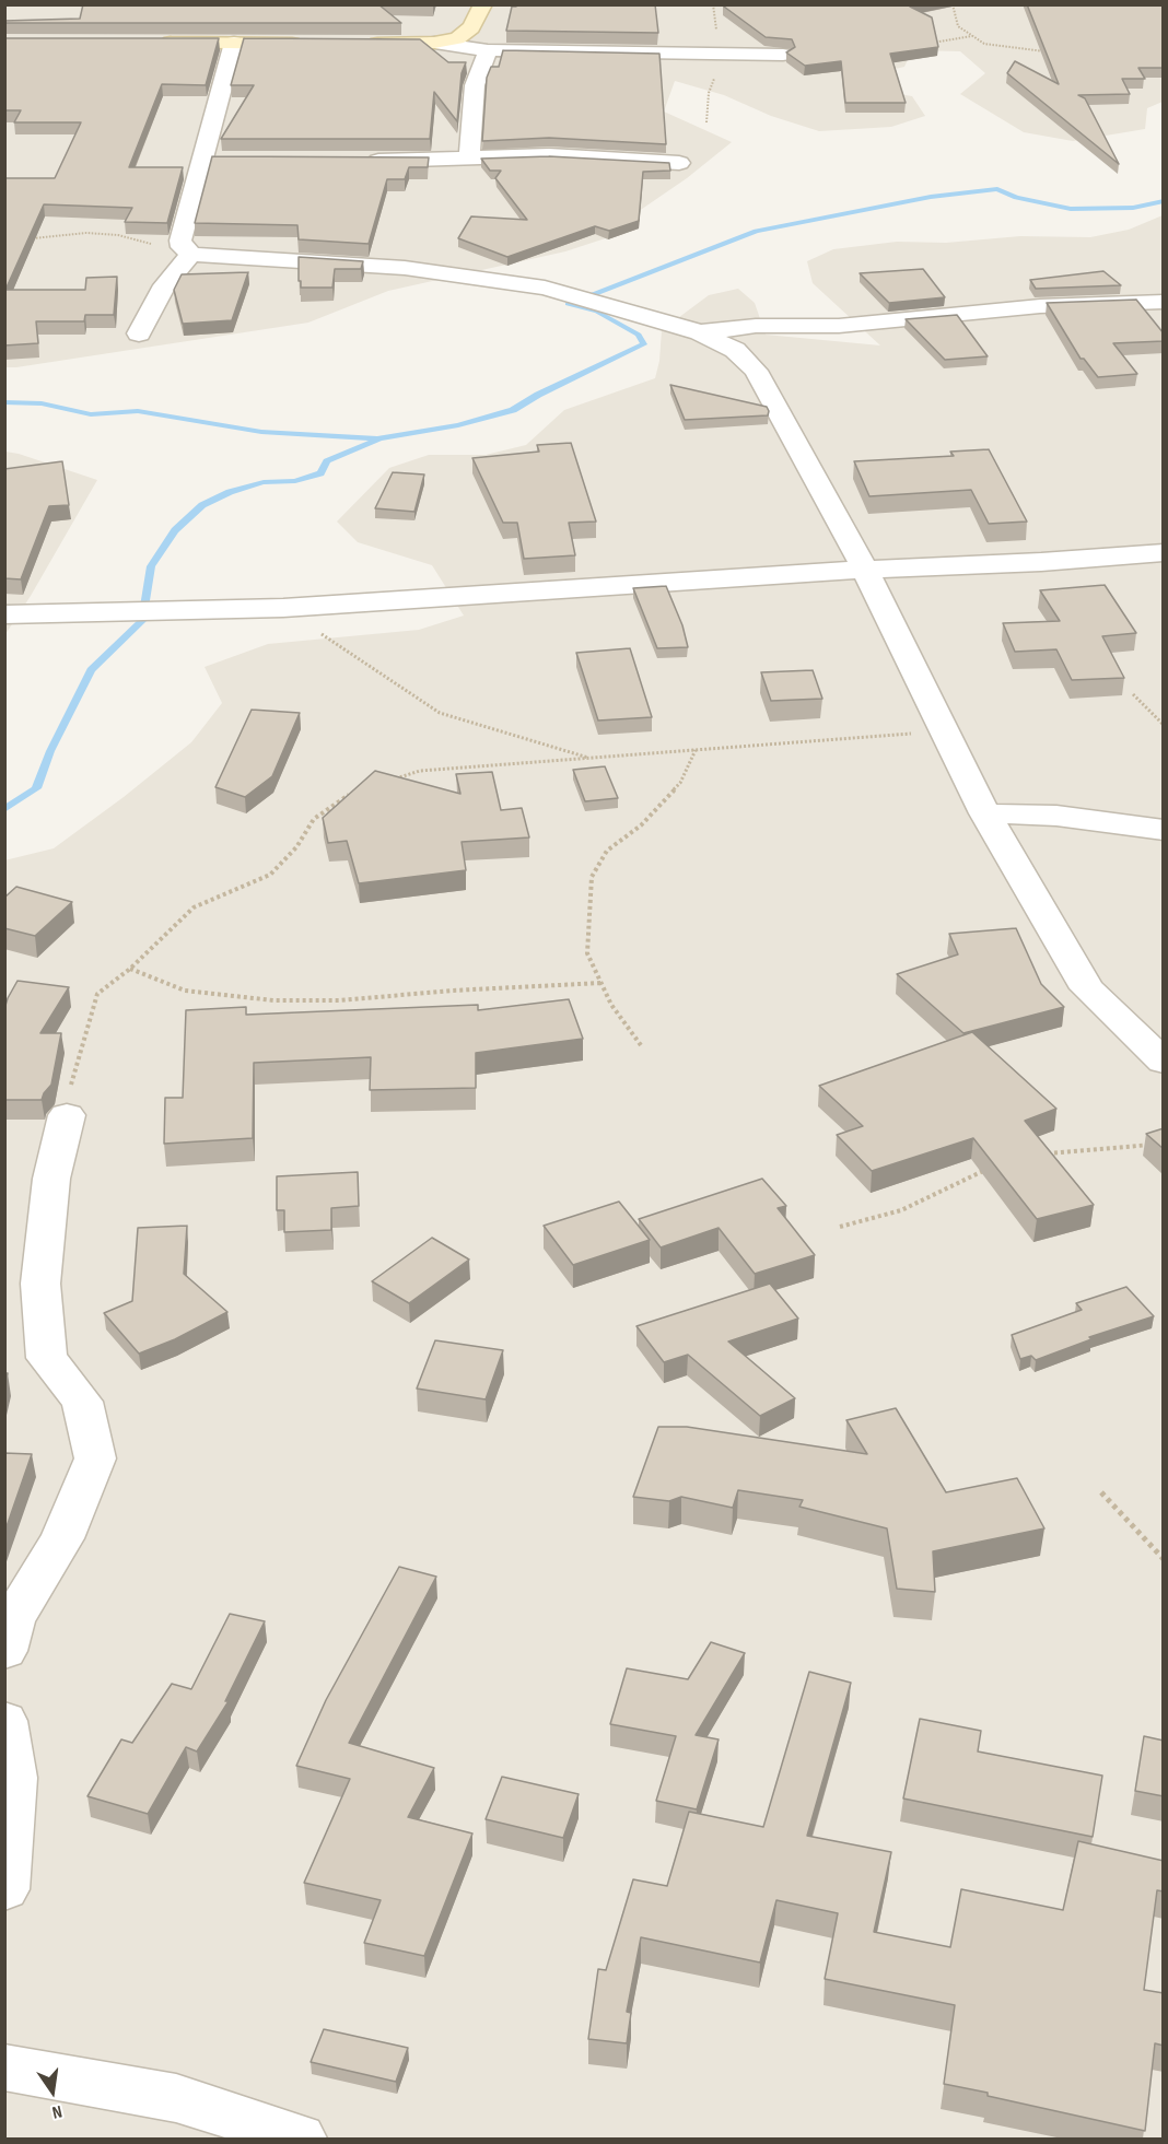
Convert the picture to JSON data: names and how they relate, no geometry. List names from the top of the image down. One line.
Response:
{"north":"bottom"}
